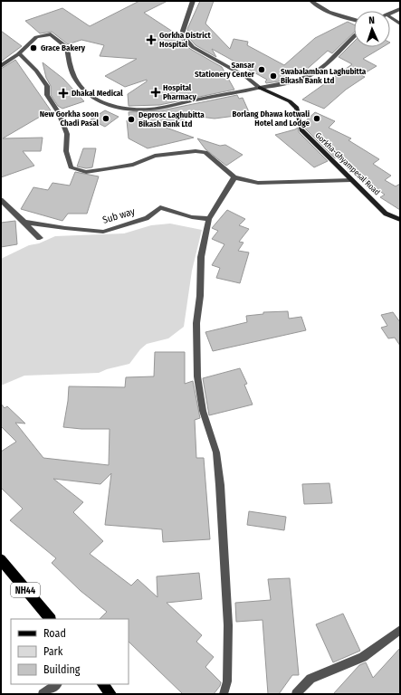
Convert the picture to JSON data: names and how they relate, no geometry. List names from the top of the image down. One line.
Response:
{"streets":{"main road":["Gorkha-Ghyampesal Road","NH44"],"street":["Sub way"]},"places":{"health":["Gorkha District Hospital","Hospital Pharmacy","Dhakal Medical"],"other":["Grace Bakery","Sansar Stationery Center","Swabalamban Laghubitta Bikash Bank Ltd","New Gorkha soon Chadi Pasal","Borlang Dhawa kotwali Hotel and Lodge","Deprosc Laghubitta Bikash Bank Ltd"]},"legend":["Road","Park","Building"],"north":"top"}
